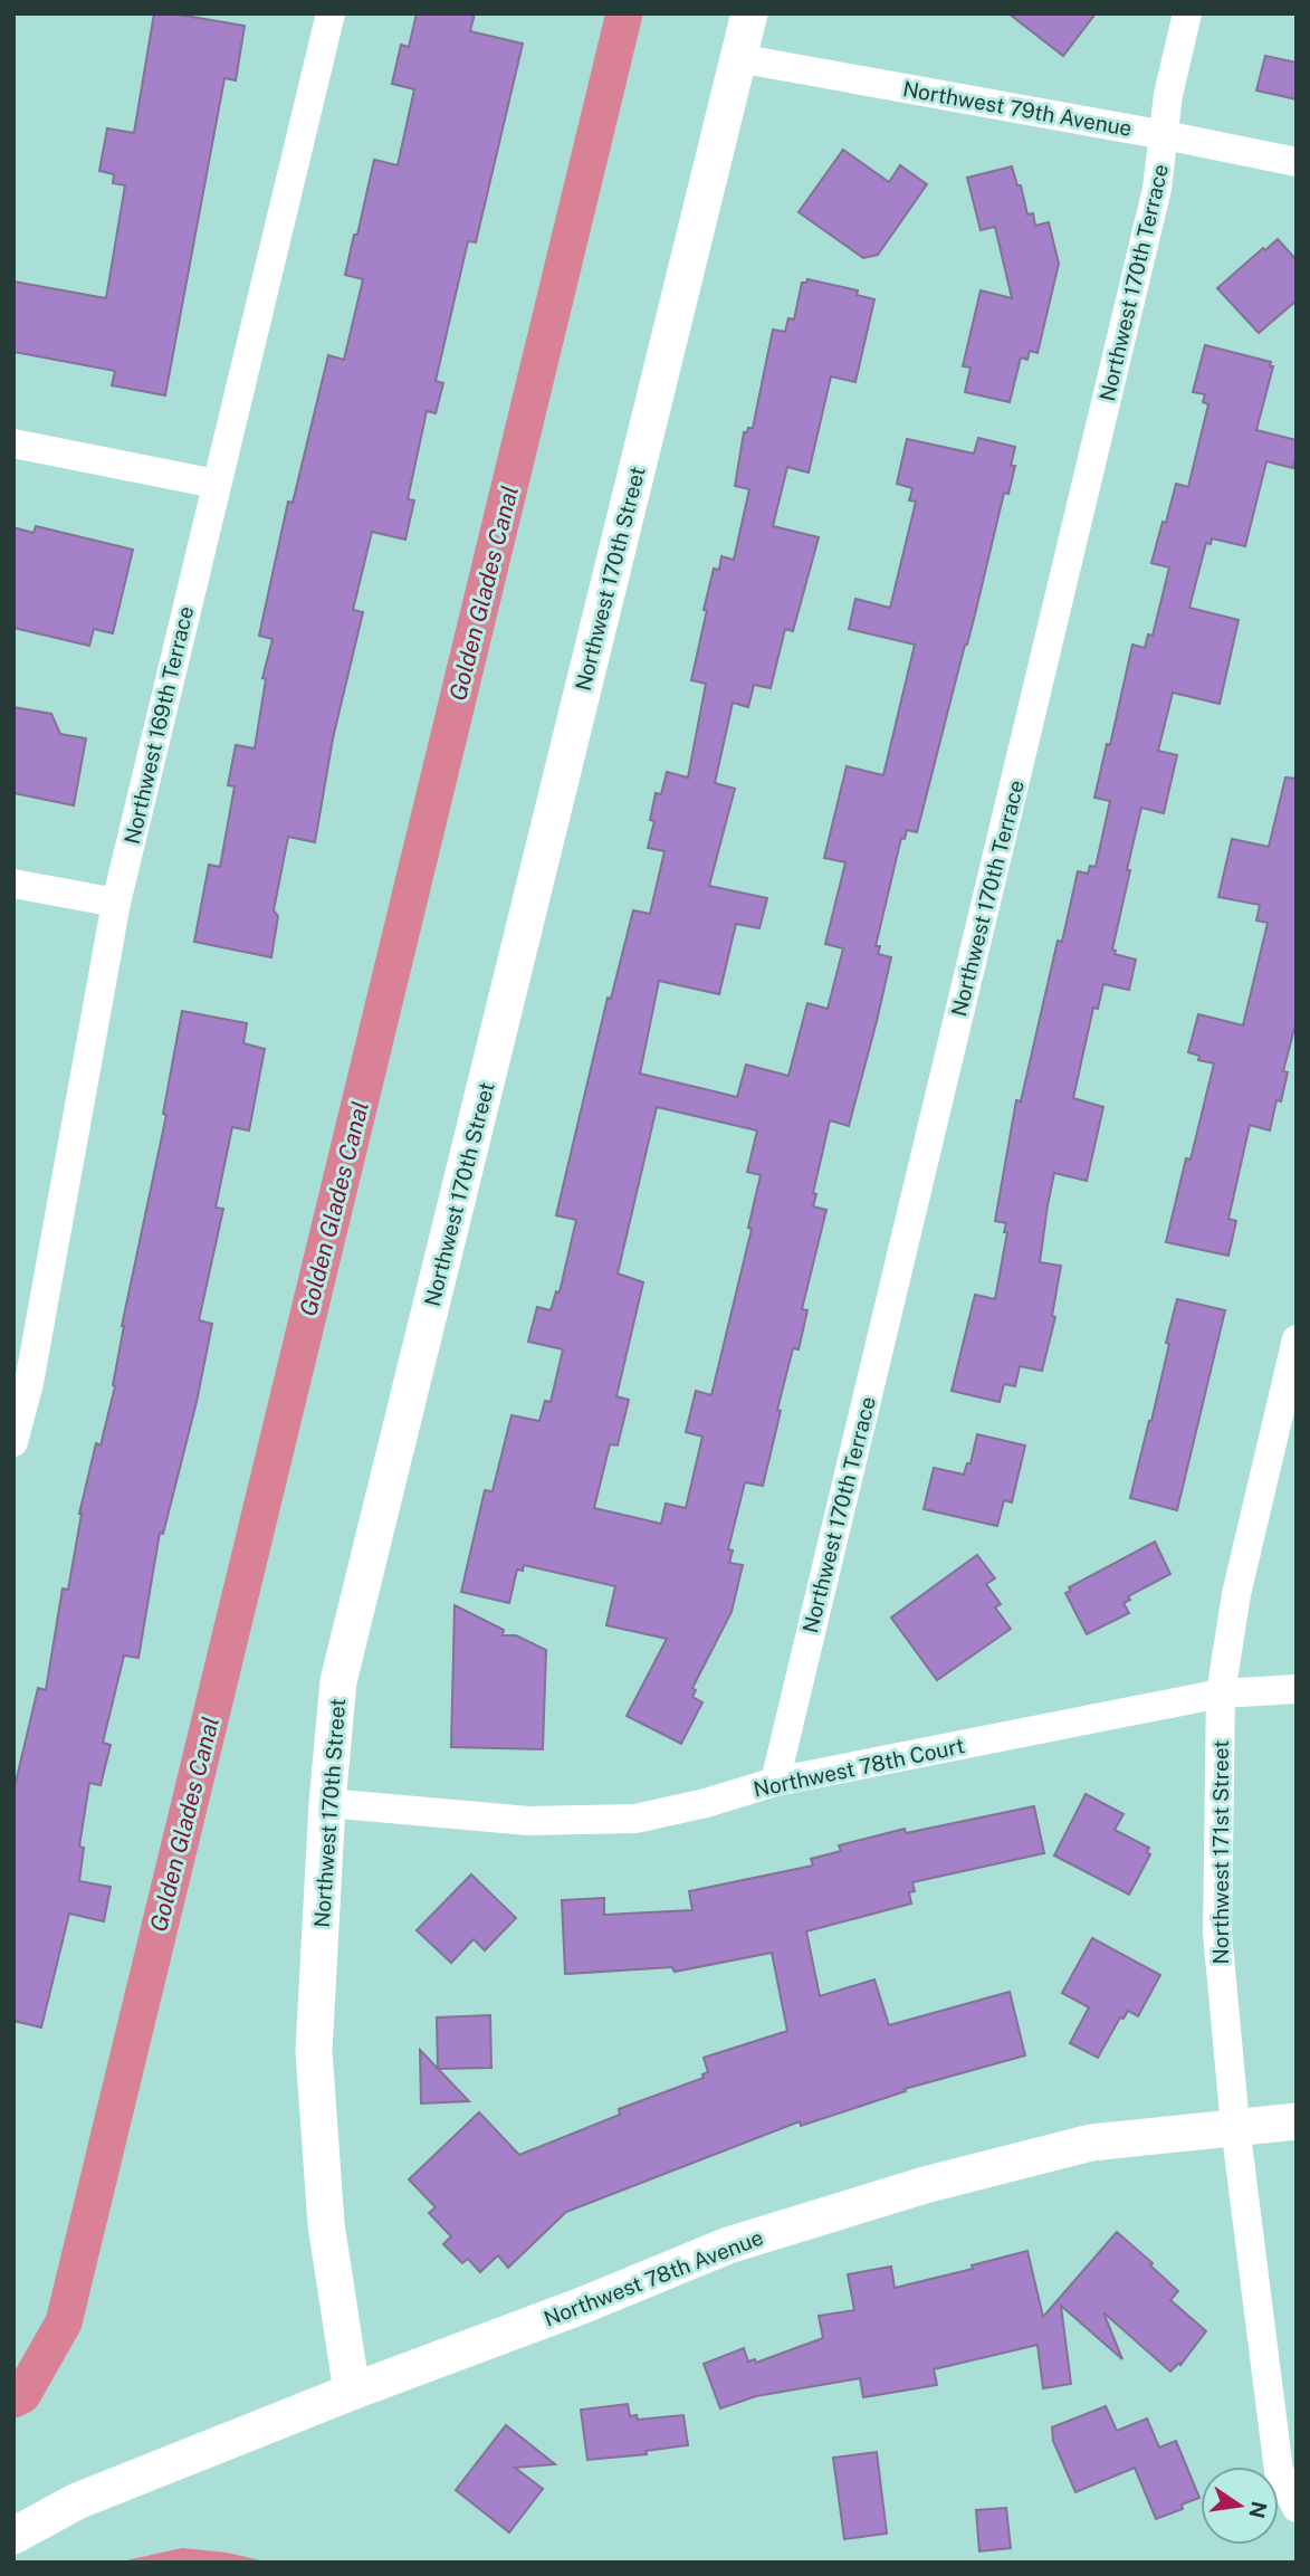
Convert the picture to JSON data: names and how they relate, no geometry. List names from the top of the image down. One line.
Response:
{"streets":{"street":["Northwest 79th Avenue","Northwest 170th Terrace","Northwest 170th Street","Northwest 169th Terrace","Northwest 78th Court","Northwest 171st Street","Northwest 78th Avenue"]},"crossings":[["Northwest 79th Avenue","Northwest 170th Terrace"],["Northwest 79th Avenue","Northwest 170th Street"],["Northwest 170th Terrace","Northwest 78th Court"],["Northwest 170th Street","Northwest 78th Court"],["Northwest 170th Street","Northwest 78th Avenue"],["Northwest 78th Court","Northwest 171st Street"],["Northwest 171st Street","Northwest 78th Avenue"]],"water":["Golden Glades Canal"],"north":"right"}
